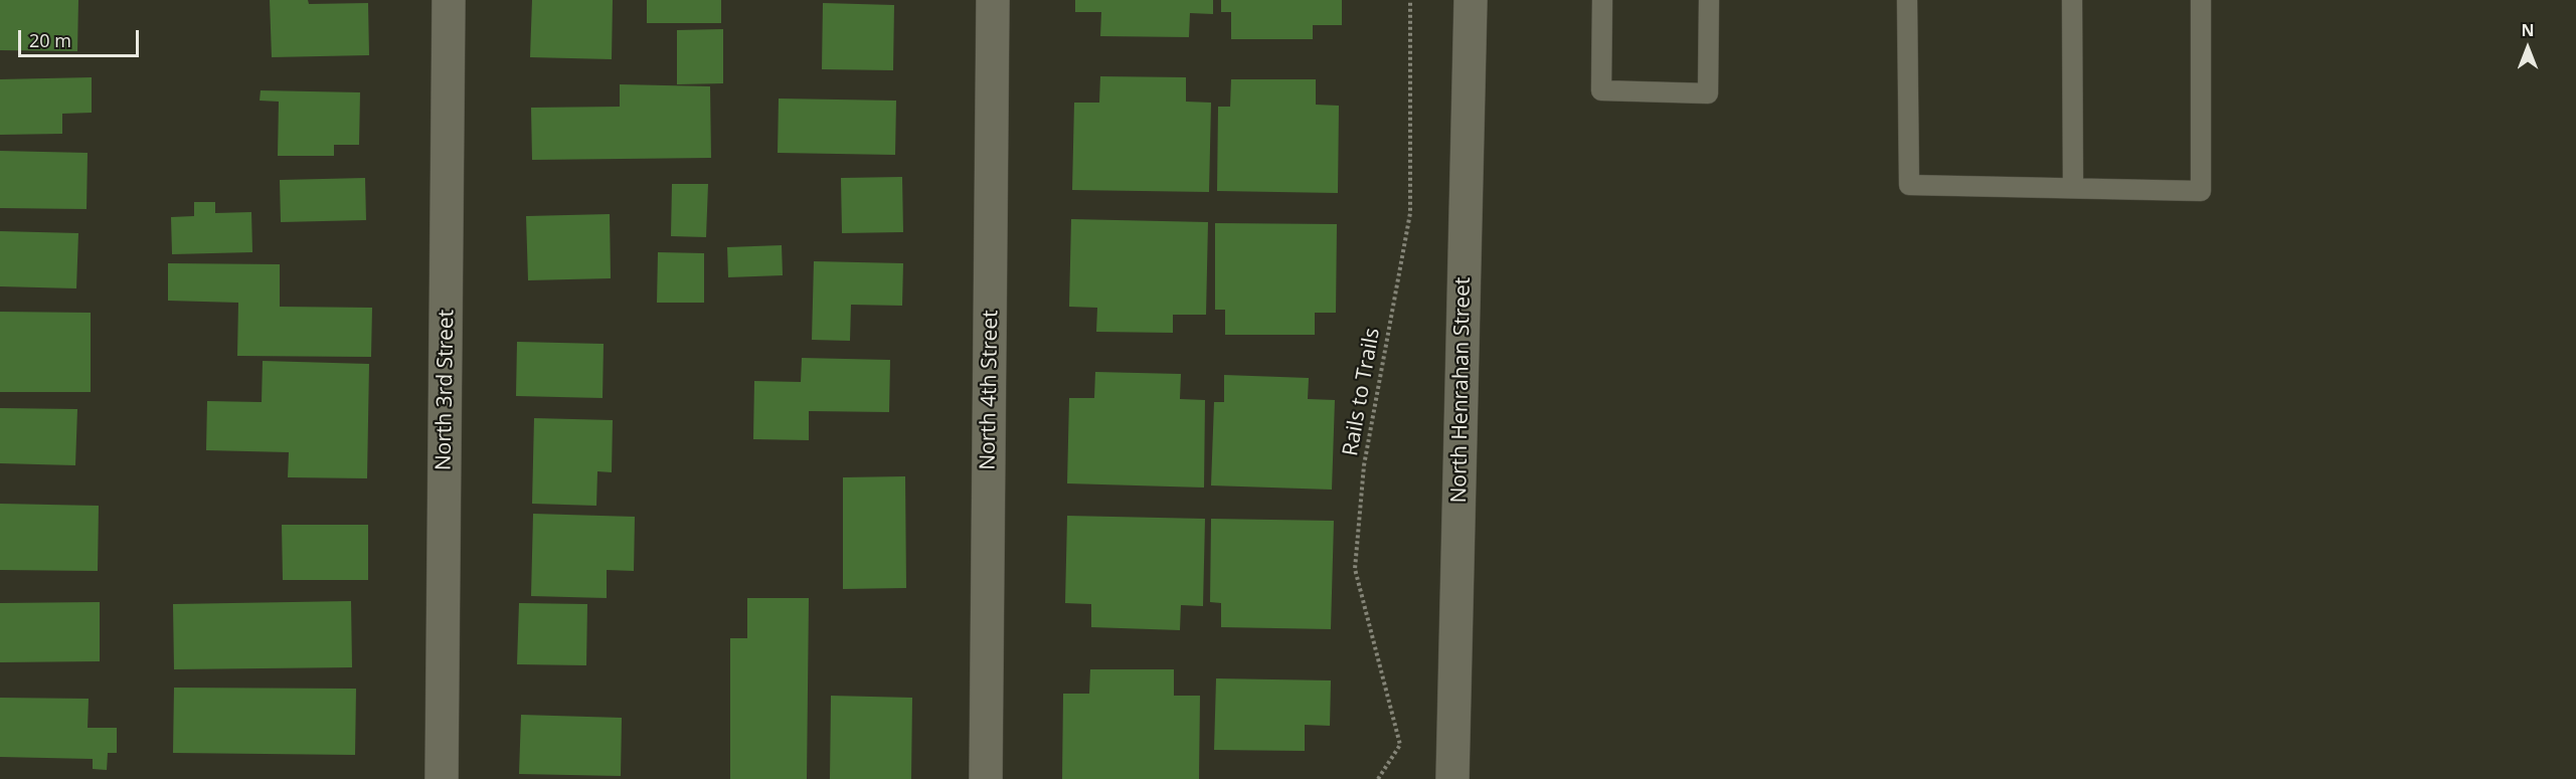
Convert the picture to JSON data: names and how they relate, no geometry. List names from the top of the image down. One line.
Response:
{"streets":{"street":["North 3rd Street","North 4th Street","North Henrahan Street"],"path":["Rails to Trails"]},"scale_bar":"20 m","north":"top"}
